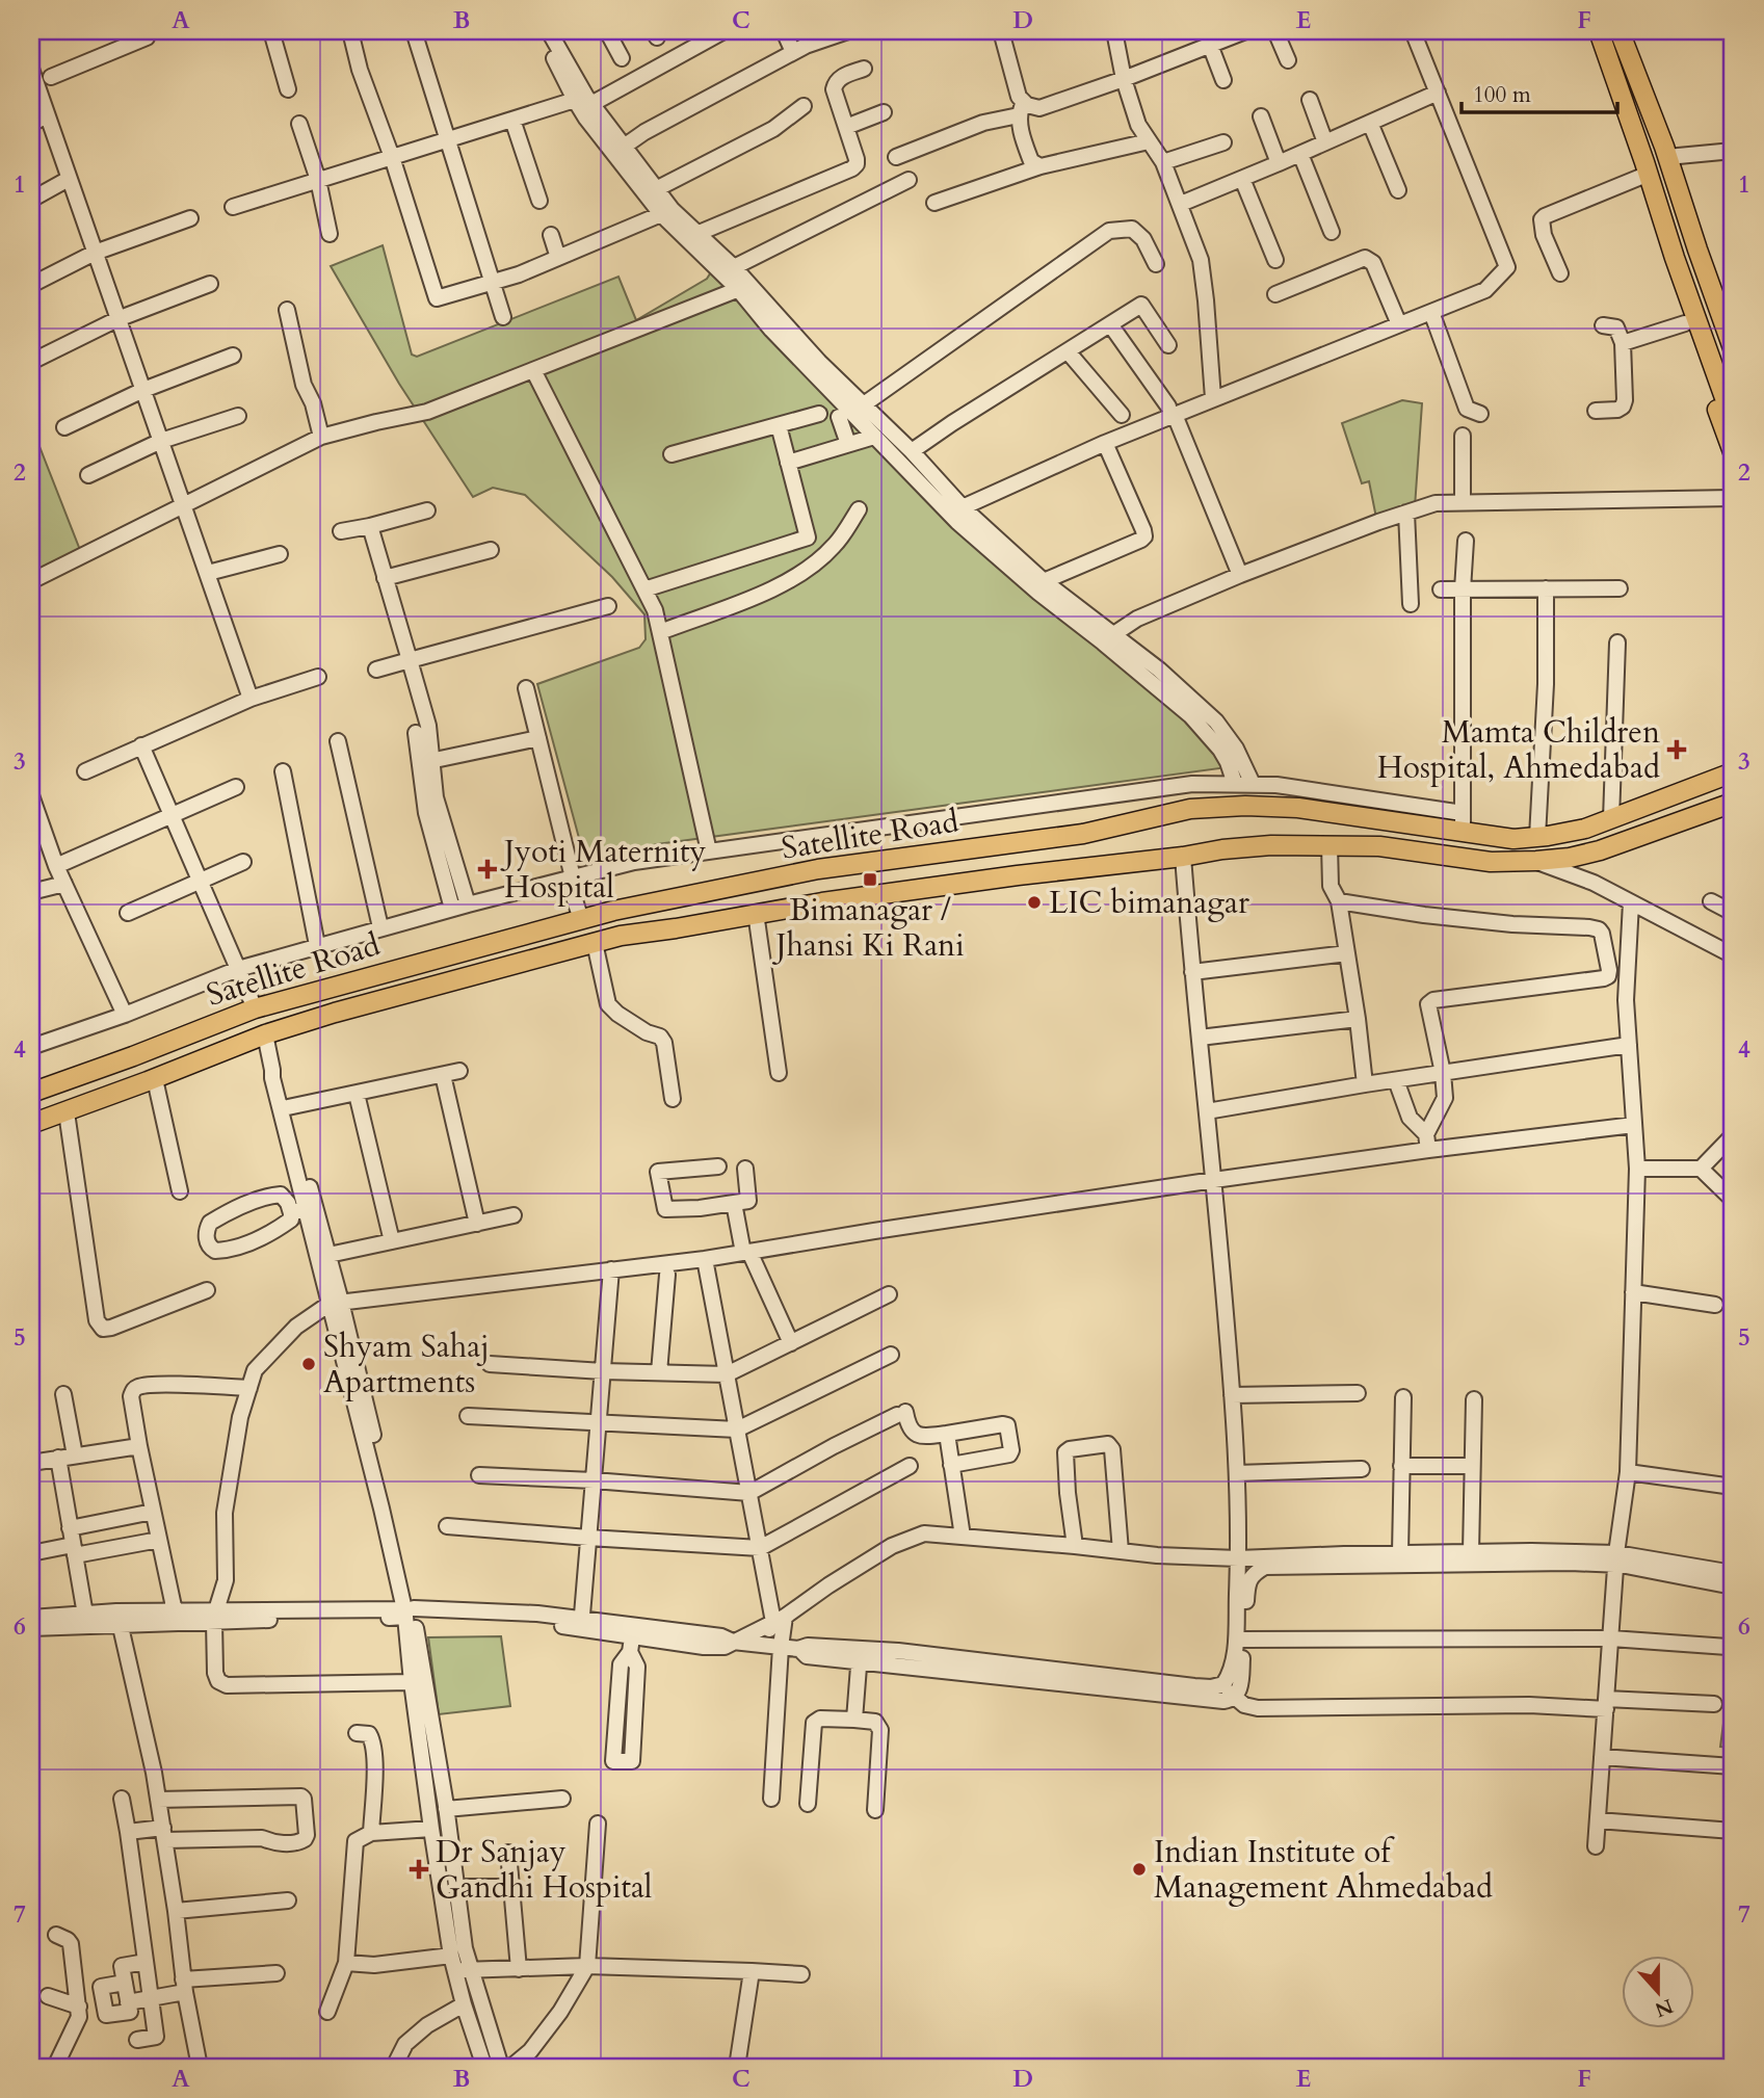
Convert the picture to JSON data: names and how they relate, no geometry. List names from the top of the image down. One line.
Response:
{"streets":{"main road":["Satellite Road"]},"places":{"health":["Mamta Children Hospital, Ahmedabad","Jyoti Maternity Hospital","Dr Sanjay Gandhi Hospital"],"transit":["Bimanagar / Jhansi Ki Rani"],"other":["LIC bimanagar","Shyam Sahaj Apartments","Indian Institute of Management Ahmedabad"]},"scale_bar":"100 m","north":"bottom","grid":{"columns":["A","B","C","D","E","F"],"rows":["1","2","3","4","5","6","7"]}}
